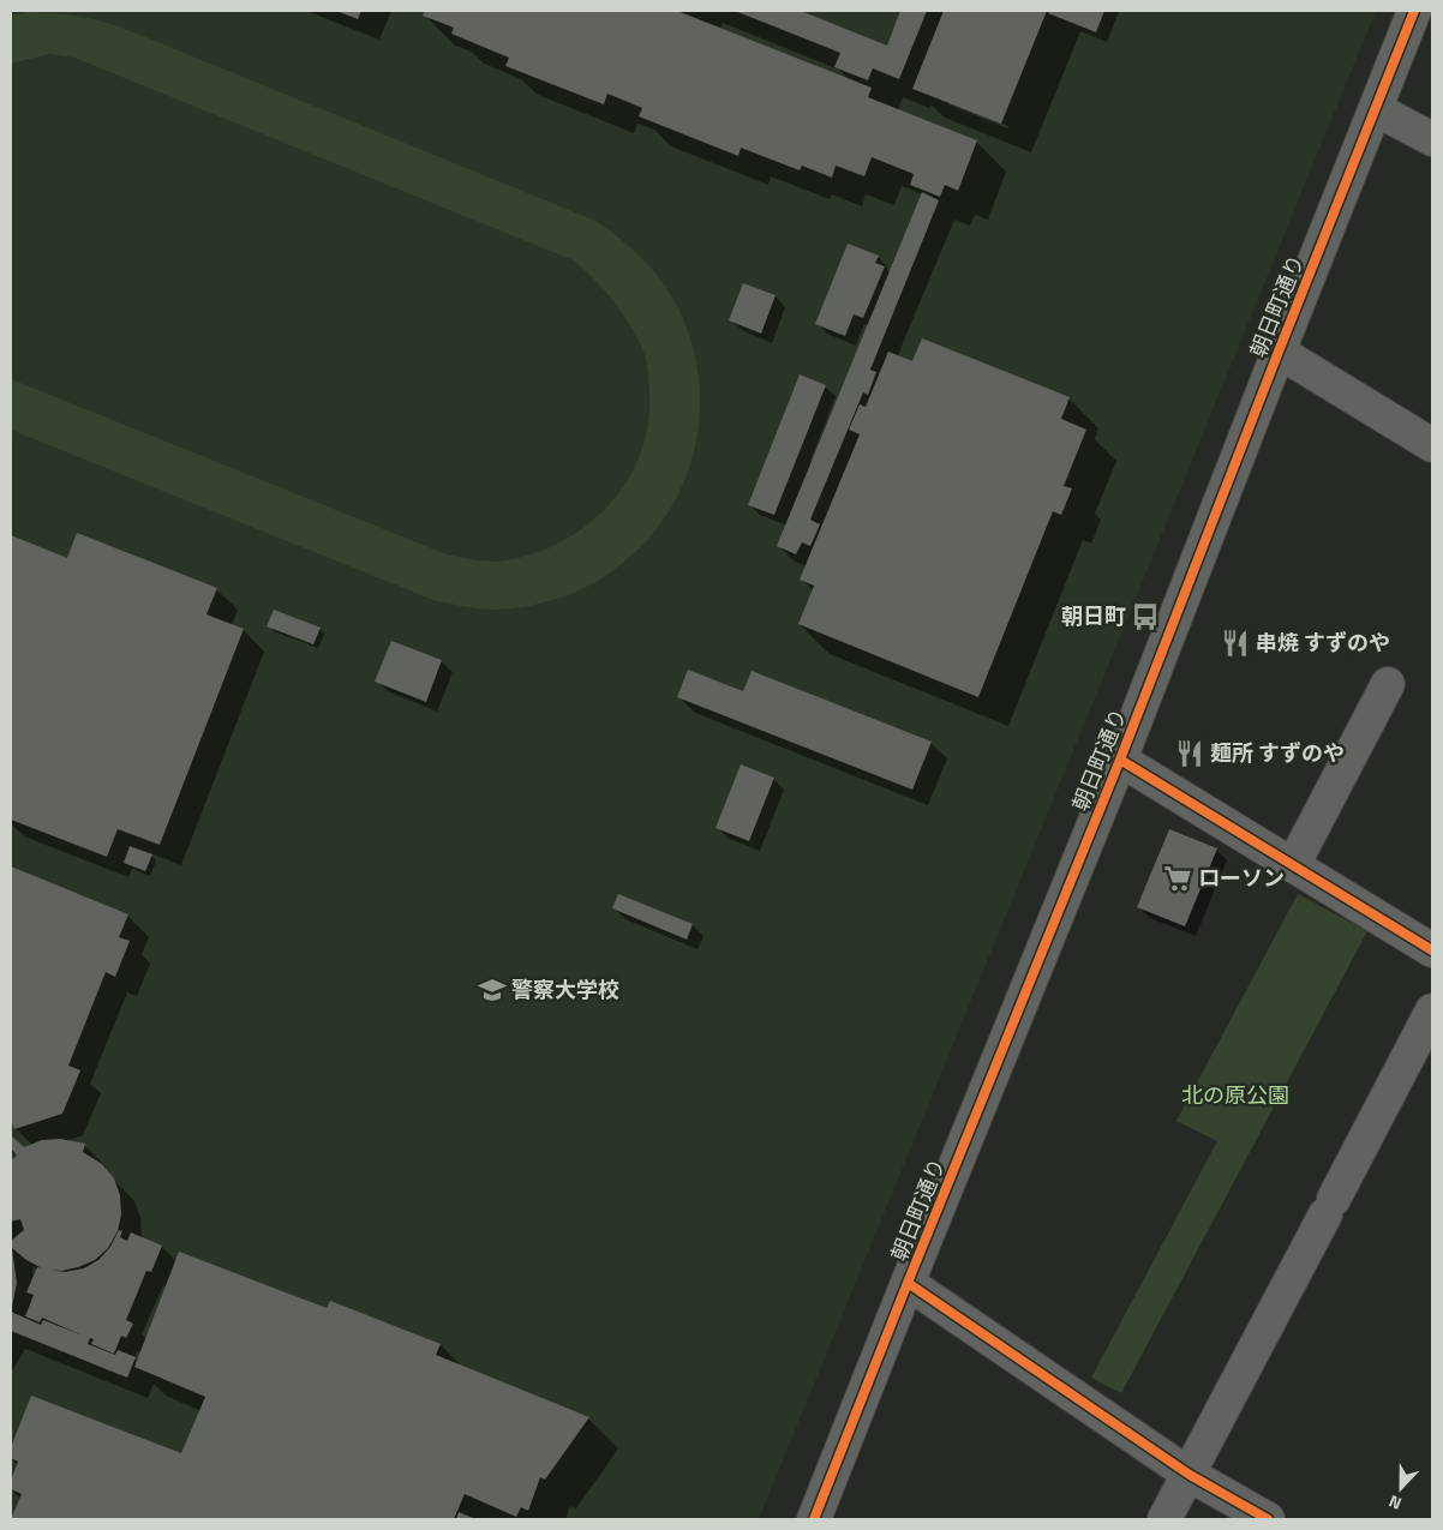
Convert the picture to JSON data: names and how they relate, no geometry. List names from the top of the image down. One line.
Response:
{"streets":{"street":["朝日町通り"]},"parks":["北の原公園"],"places":{"bus stop":["朝日町"],"restaurant":["串焼 すずのや","麺所 すずのや"],"supermarket":["ローソン"],"school or university":["警察大学校"]},"north":"bottom"}
